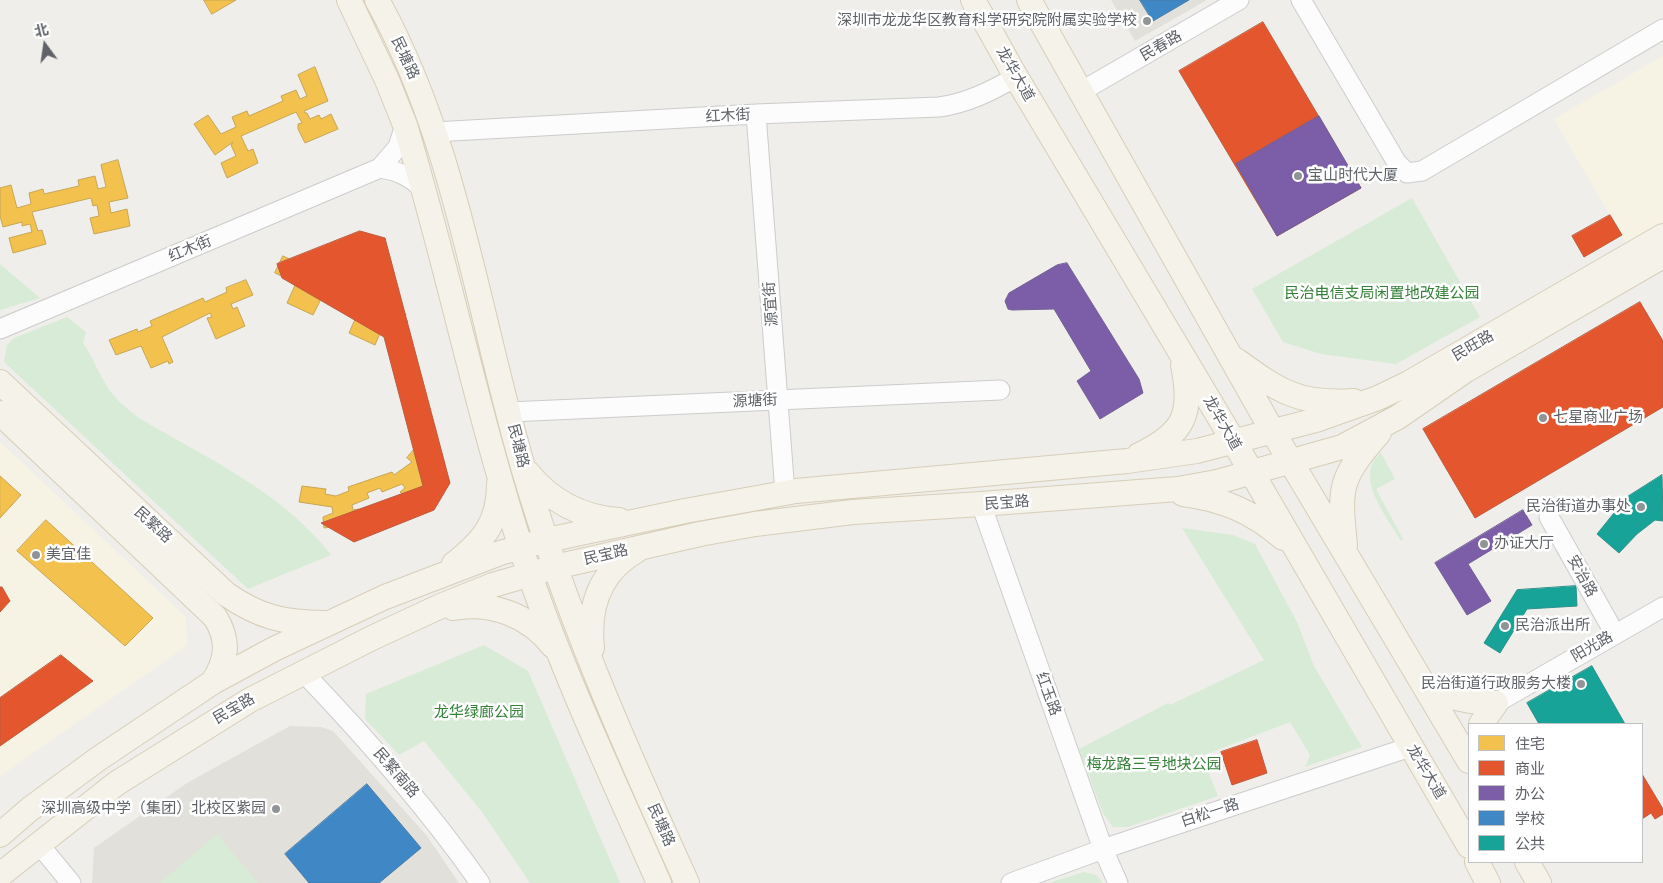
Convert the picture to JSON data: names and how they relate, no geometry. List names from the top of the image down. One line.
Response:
{"streets":{"main road":["民塘路","龙华大道","民旺路","民宝路","民繁路"],"street":["民春路","红木街","源宜街","源塘街","安治路","阳光路","红玉路","民繁南路","白松一路"]},"crossings":[["民塘路","红木街"],["民塘路","源塘街"],["民塘路","民宝路"],["龙华大道","红木街"],["龙华大道","民宝路"],["龙华大道","白松一路"],["红木街","源宜街"],["源宜街","源塘街"],["源宜街","民宝路"],["民旺路","民宝路"],["民宝路","民繁路"],["民宝路","红玉路"],["民宝路","民繁南路"],["安治路","阳光路"],["红玉路","白松一路"]],"parks":["民治电信支局闲置地改建公园","龙华绿廊公园","梅龙路三号地块公园"],"places":["深圳市龙龙华区教育科学研究院附属实验学校","宝山时代大厦","七星商业广场","民治街道办事处","办证大厅","美宜佳","民治派出所","民治街道行政服务大楼","深圳高级中学（集团）北校区紫园"],"legend":["住宅","商业","办公","学校","公共"],"north":"top"}
